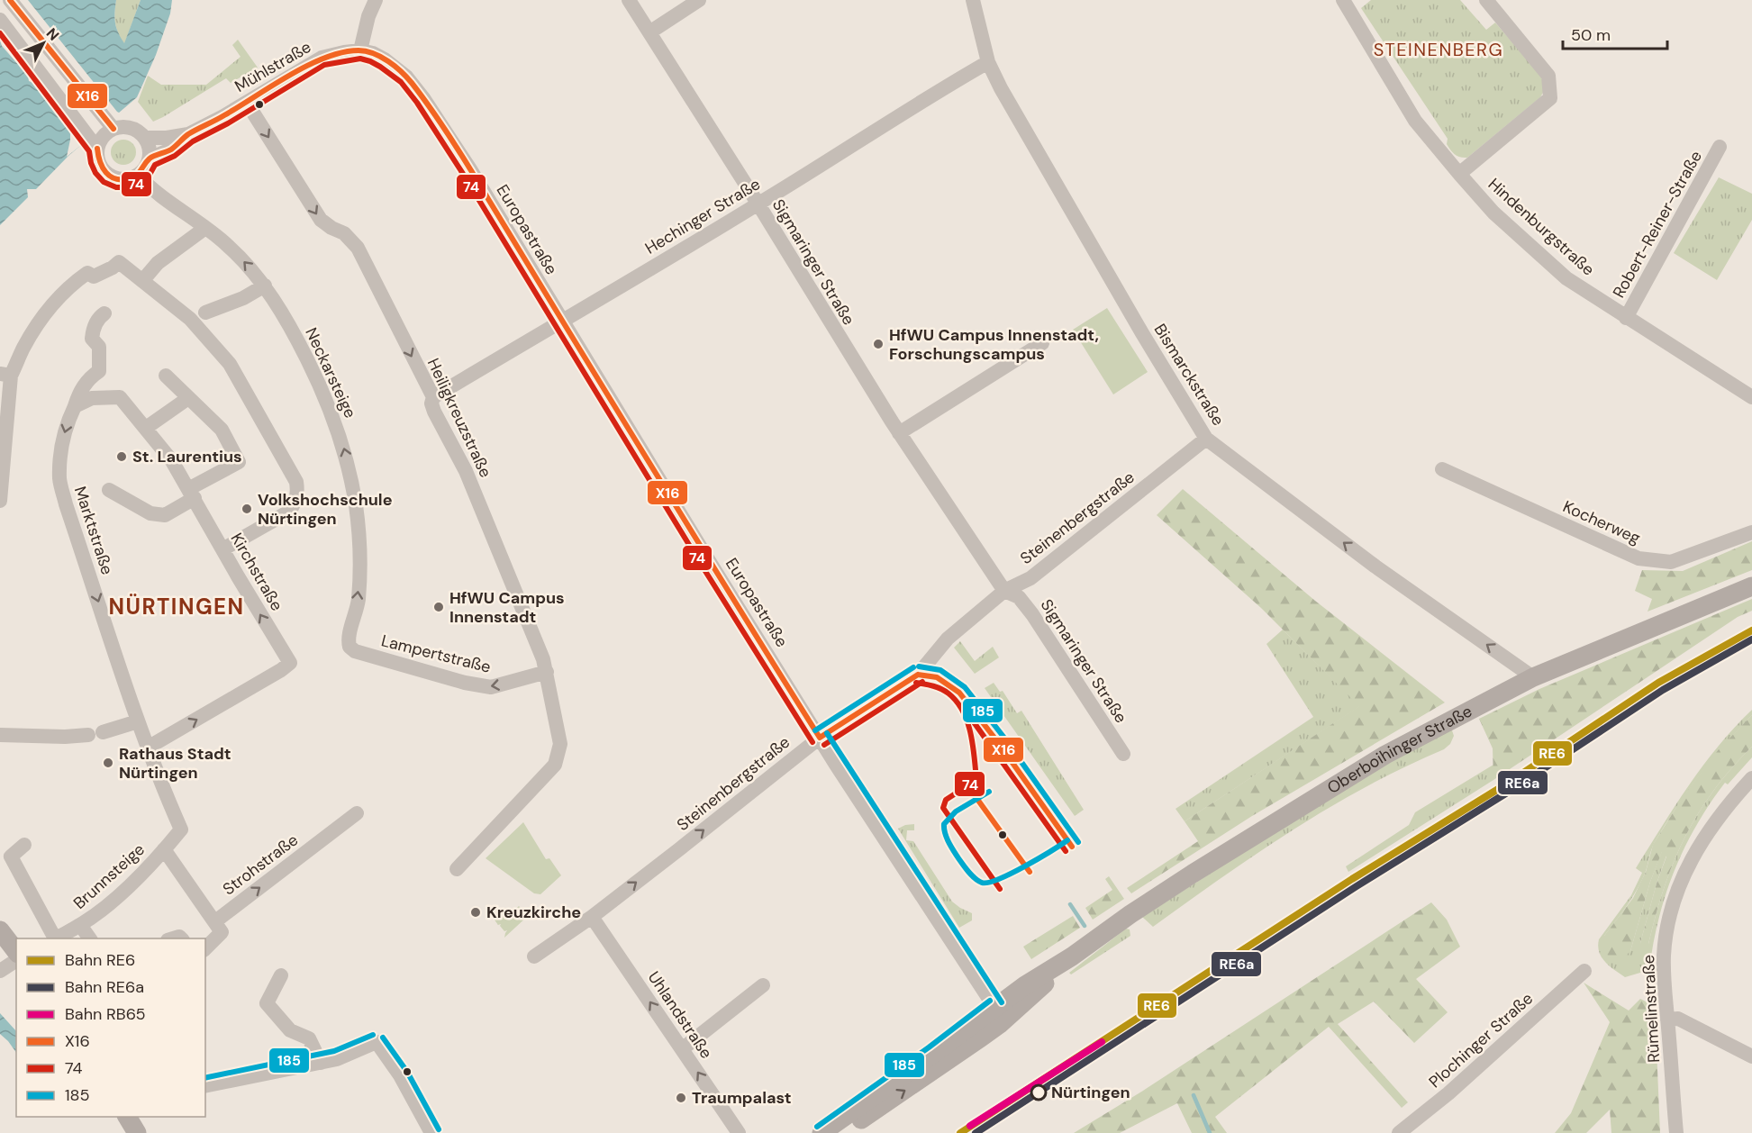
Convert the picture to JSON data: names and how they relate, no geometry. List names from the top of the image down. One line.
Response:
{"streets":{"main road":["Oberboihinger Straße"],"street":["Mühlstraße","Hechinger Straße","Robert-Reiner-Straße","Hindenburgstraße","Europastraße","Sigmaringer Straße","Neckarsteige","Bismarckstraße","Heiligkreuzstraße","Steinenbergstraße","Kocherweg","Marktstraße","Kirchstraße","Lampertstraße","Strohstraße","Brunnsteige","Rümelinstraße","Uhlandstraße","Plochinger Straße"]},"crossings":[["Mühlstraße","Europastraße"],["Mühlstraße","Neckarsteige"],["Mühlstraße","Heiligkreuzstraße"],["Hechinger Straße","Europastraße"],["Hechinger Straße","Sigmaringer Straße"],["Hechinger Straße","Bismarckstraße"],["Hechinger Straße","Heiligkreuzstraße"],["Robert-Reiner-Straße","Hindenburgstraße"],["Europastraße","Steinenbergstraße"],["Europastraße","Oberboihinger Straße"],["Sigmaringer Straße","Steinenbergstraße"],["Neckarsteige","Lampertstraße"],["Bismarckstraße","Steinenbergstraße"],["Bismarckstraße","Oberboihinger Straße"],["Heiligkreuzstraße","Lampertstraße"],["Steinenbergstraße","Uhlandstraße"],["Marktstraße","Kirchstraße"],["Marktstraße","Brunnsteige"]],"one_way":["Neckarsteige","Bismarckstraße","Heiligkreuzstraße","Lampertstraße","Strohstraße","Uhlandstraße"],"districts":["STEINENBERG","NÜRTINGEN"],"places":["HfWU Campus Innenstadt, Forschungscampus","St. Laurentius","Volkshochschule Nürtingen","HfWU Campus Innenstadt","Rathaus Stadt Nürtingen","Kreuzkirche","Nürtingen","Traumpalast"],"lines":["transit line X16","transit line 74","rail line RE6","rail line RE6a","transit line 185","rail line RB65"],"legend":["Bahn RE6","Bahn RE6a","Bahn RB65","X16","74","185"],"scale_bar":"50 m","north":"top right"}
